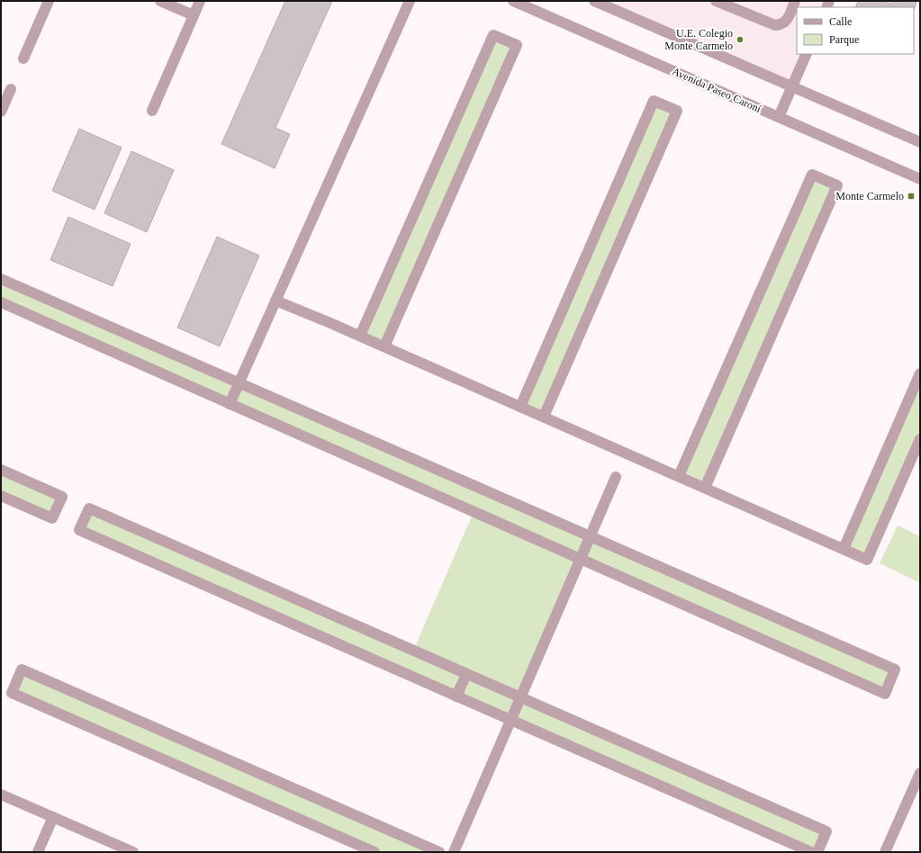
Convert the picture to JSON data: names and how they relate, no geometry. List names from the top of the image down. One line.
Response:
{"streets":{"street":["Avenida Paseo Caroní"]},"places":{"other":["U.E. Colegio Monte Carmelo"],"transit":["Monte Carmelo"]},"legend":["Calle","Parque"]}
